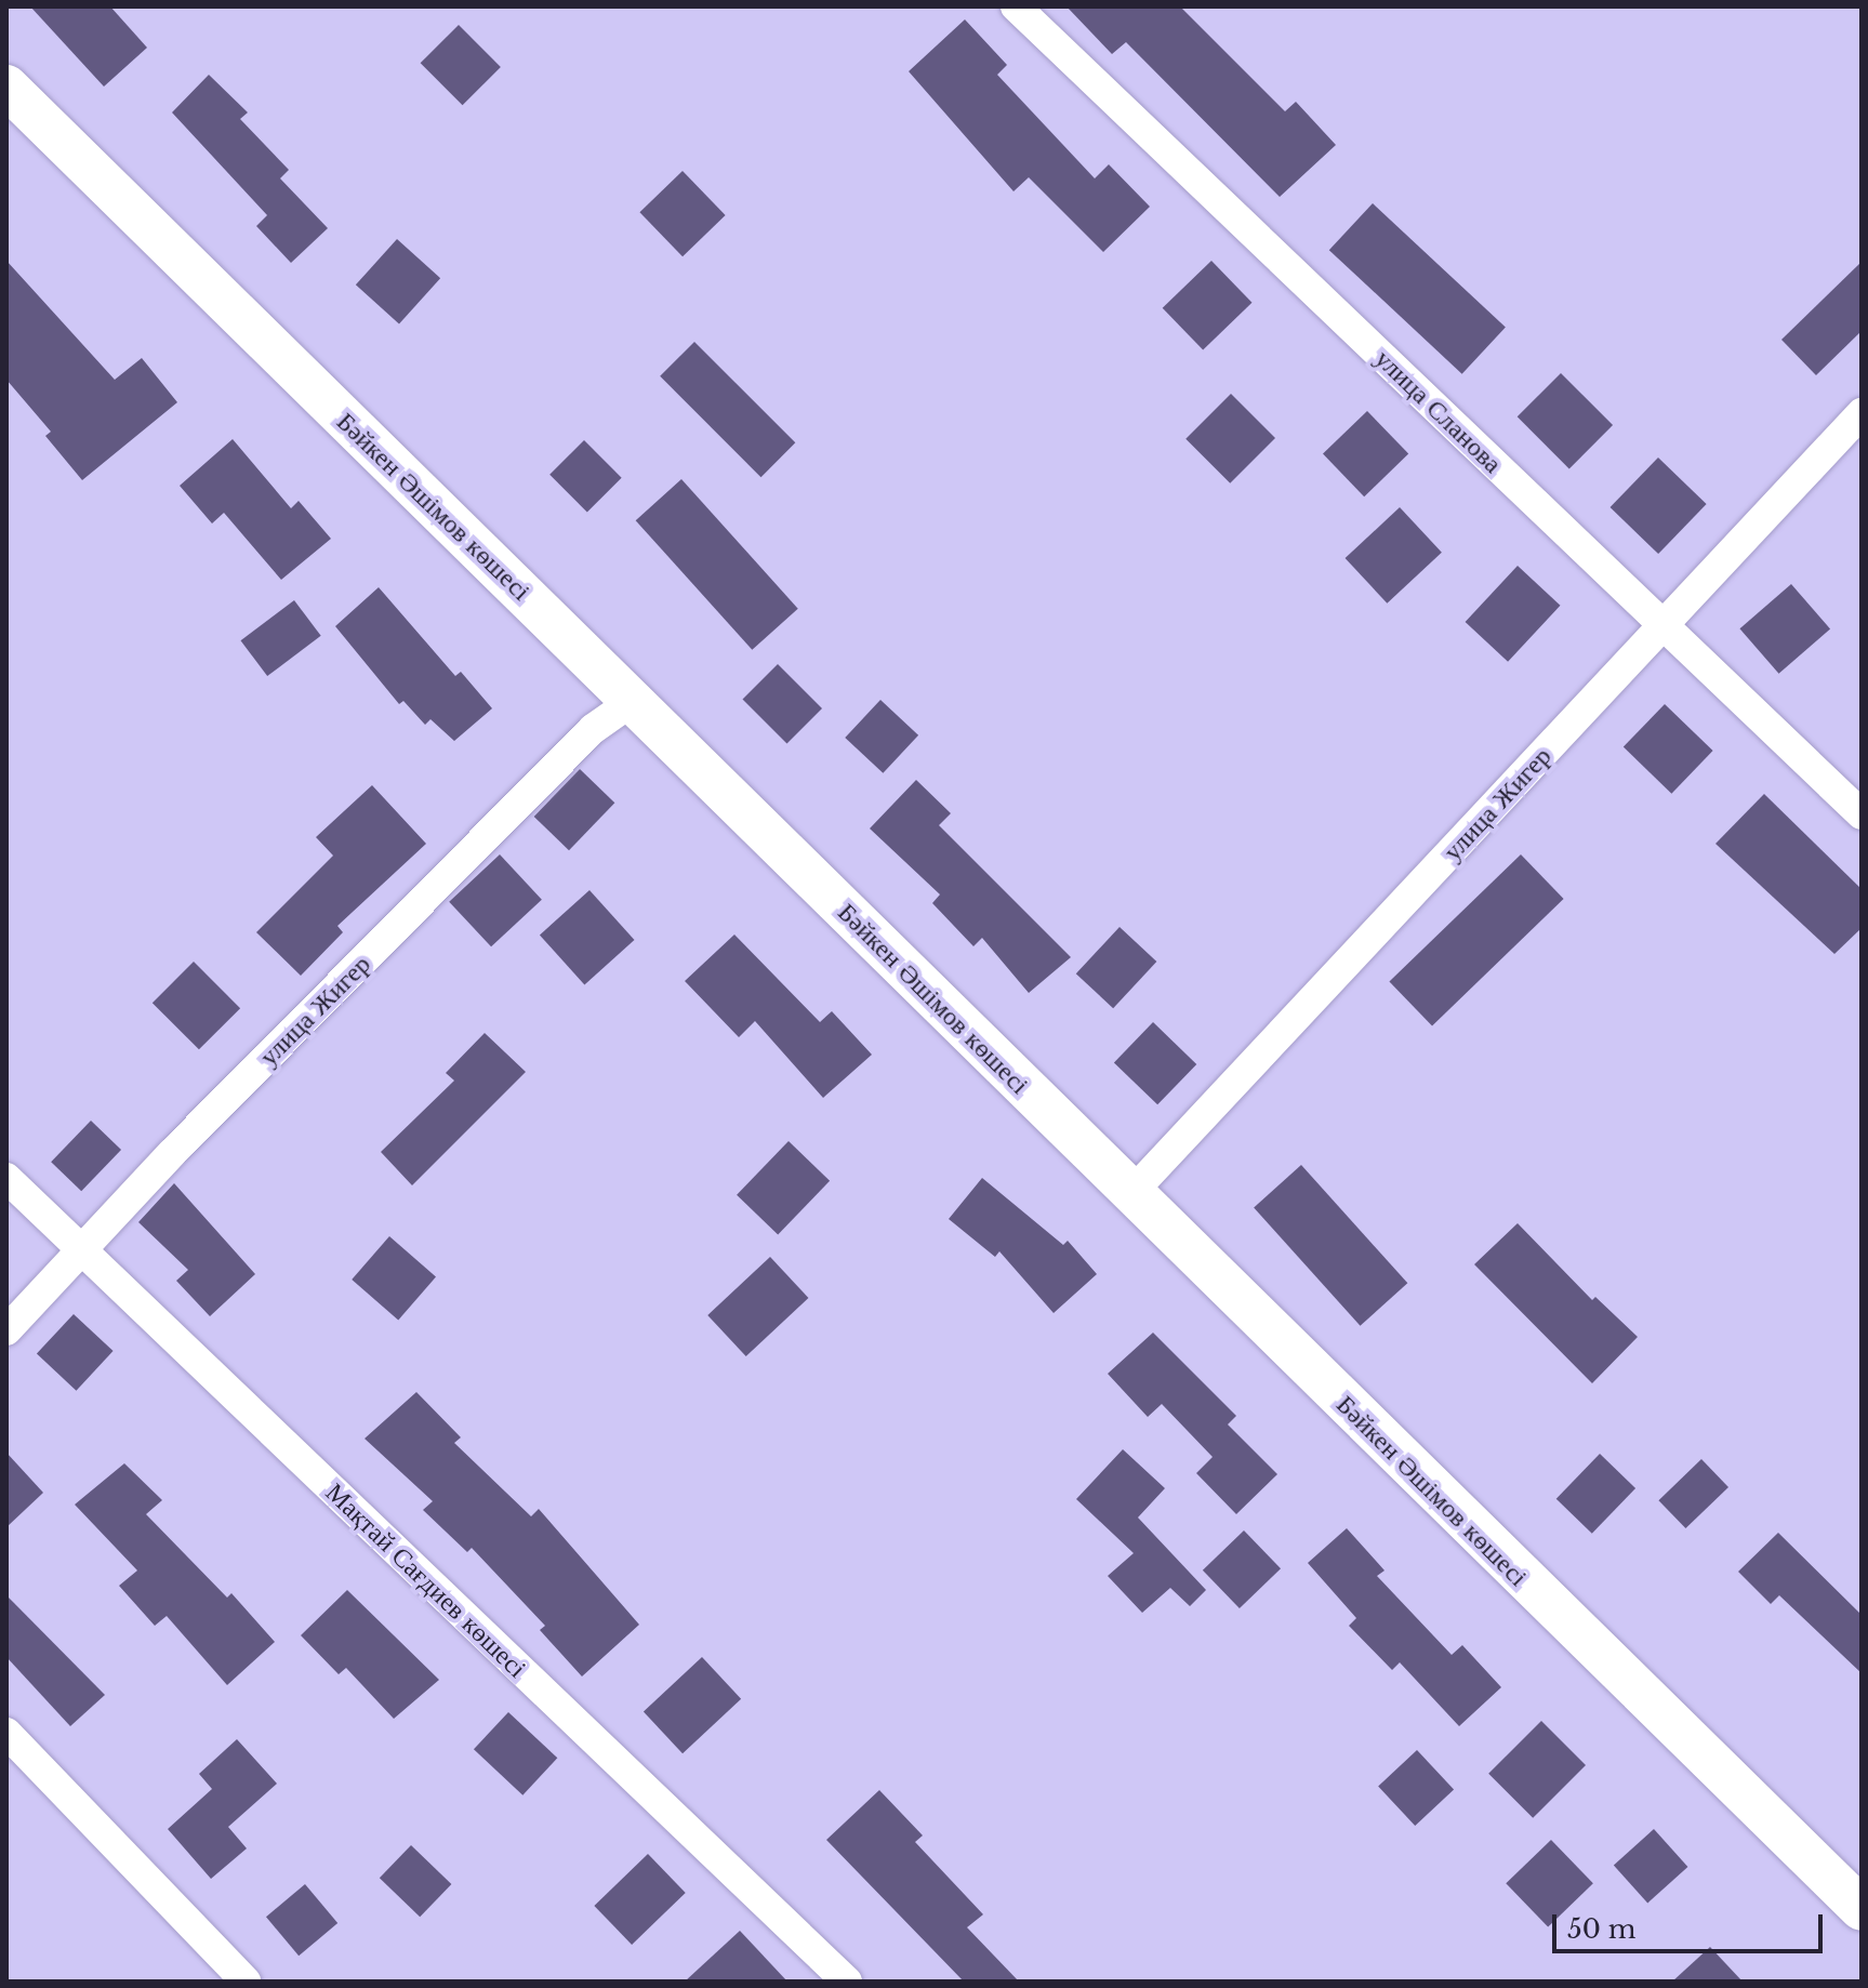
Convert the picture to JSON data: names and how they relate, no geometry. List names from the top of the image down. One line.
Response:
{"streets":{"main road":["Бәйкен Әшімов көшесі"],"street":["улица Сланова","улица Жигер","Мақтай Сағдиев көшесі"]},"crossings":[["улица Сланова","улица Жигер"],["Бәйкен Әшімов көшесі","улица Жигер"],["улица Жигер","Мақтай Сағдиев көшесі"]],"scale_bar":"50 m"}
